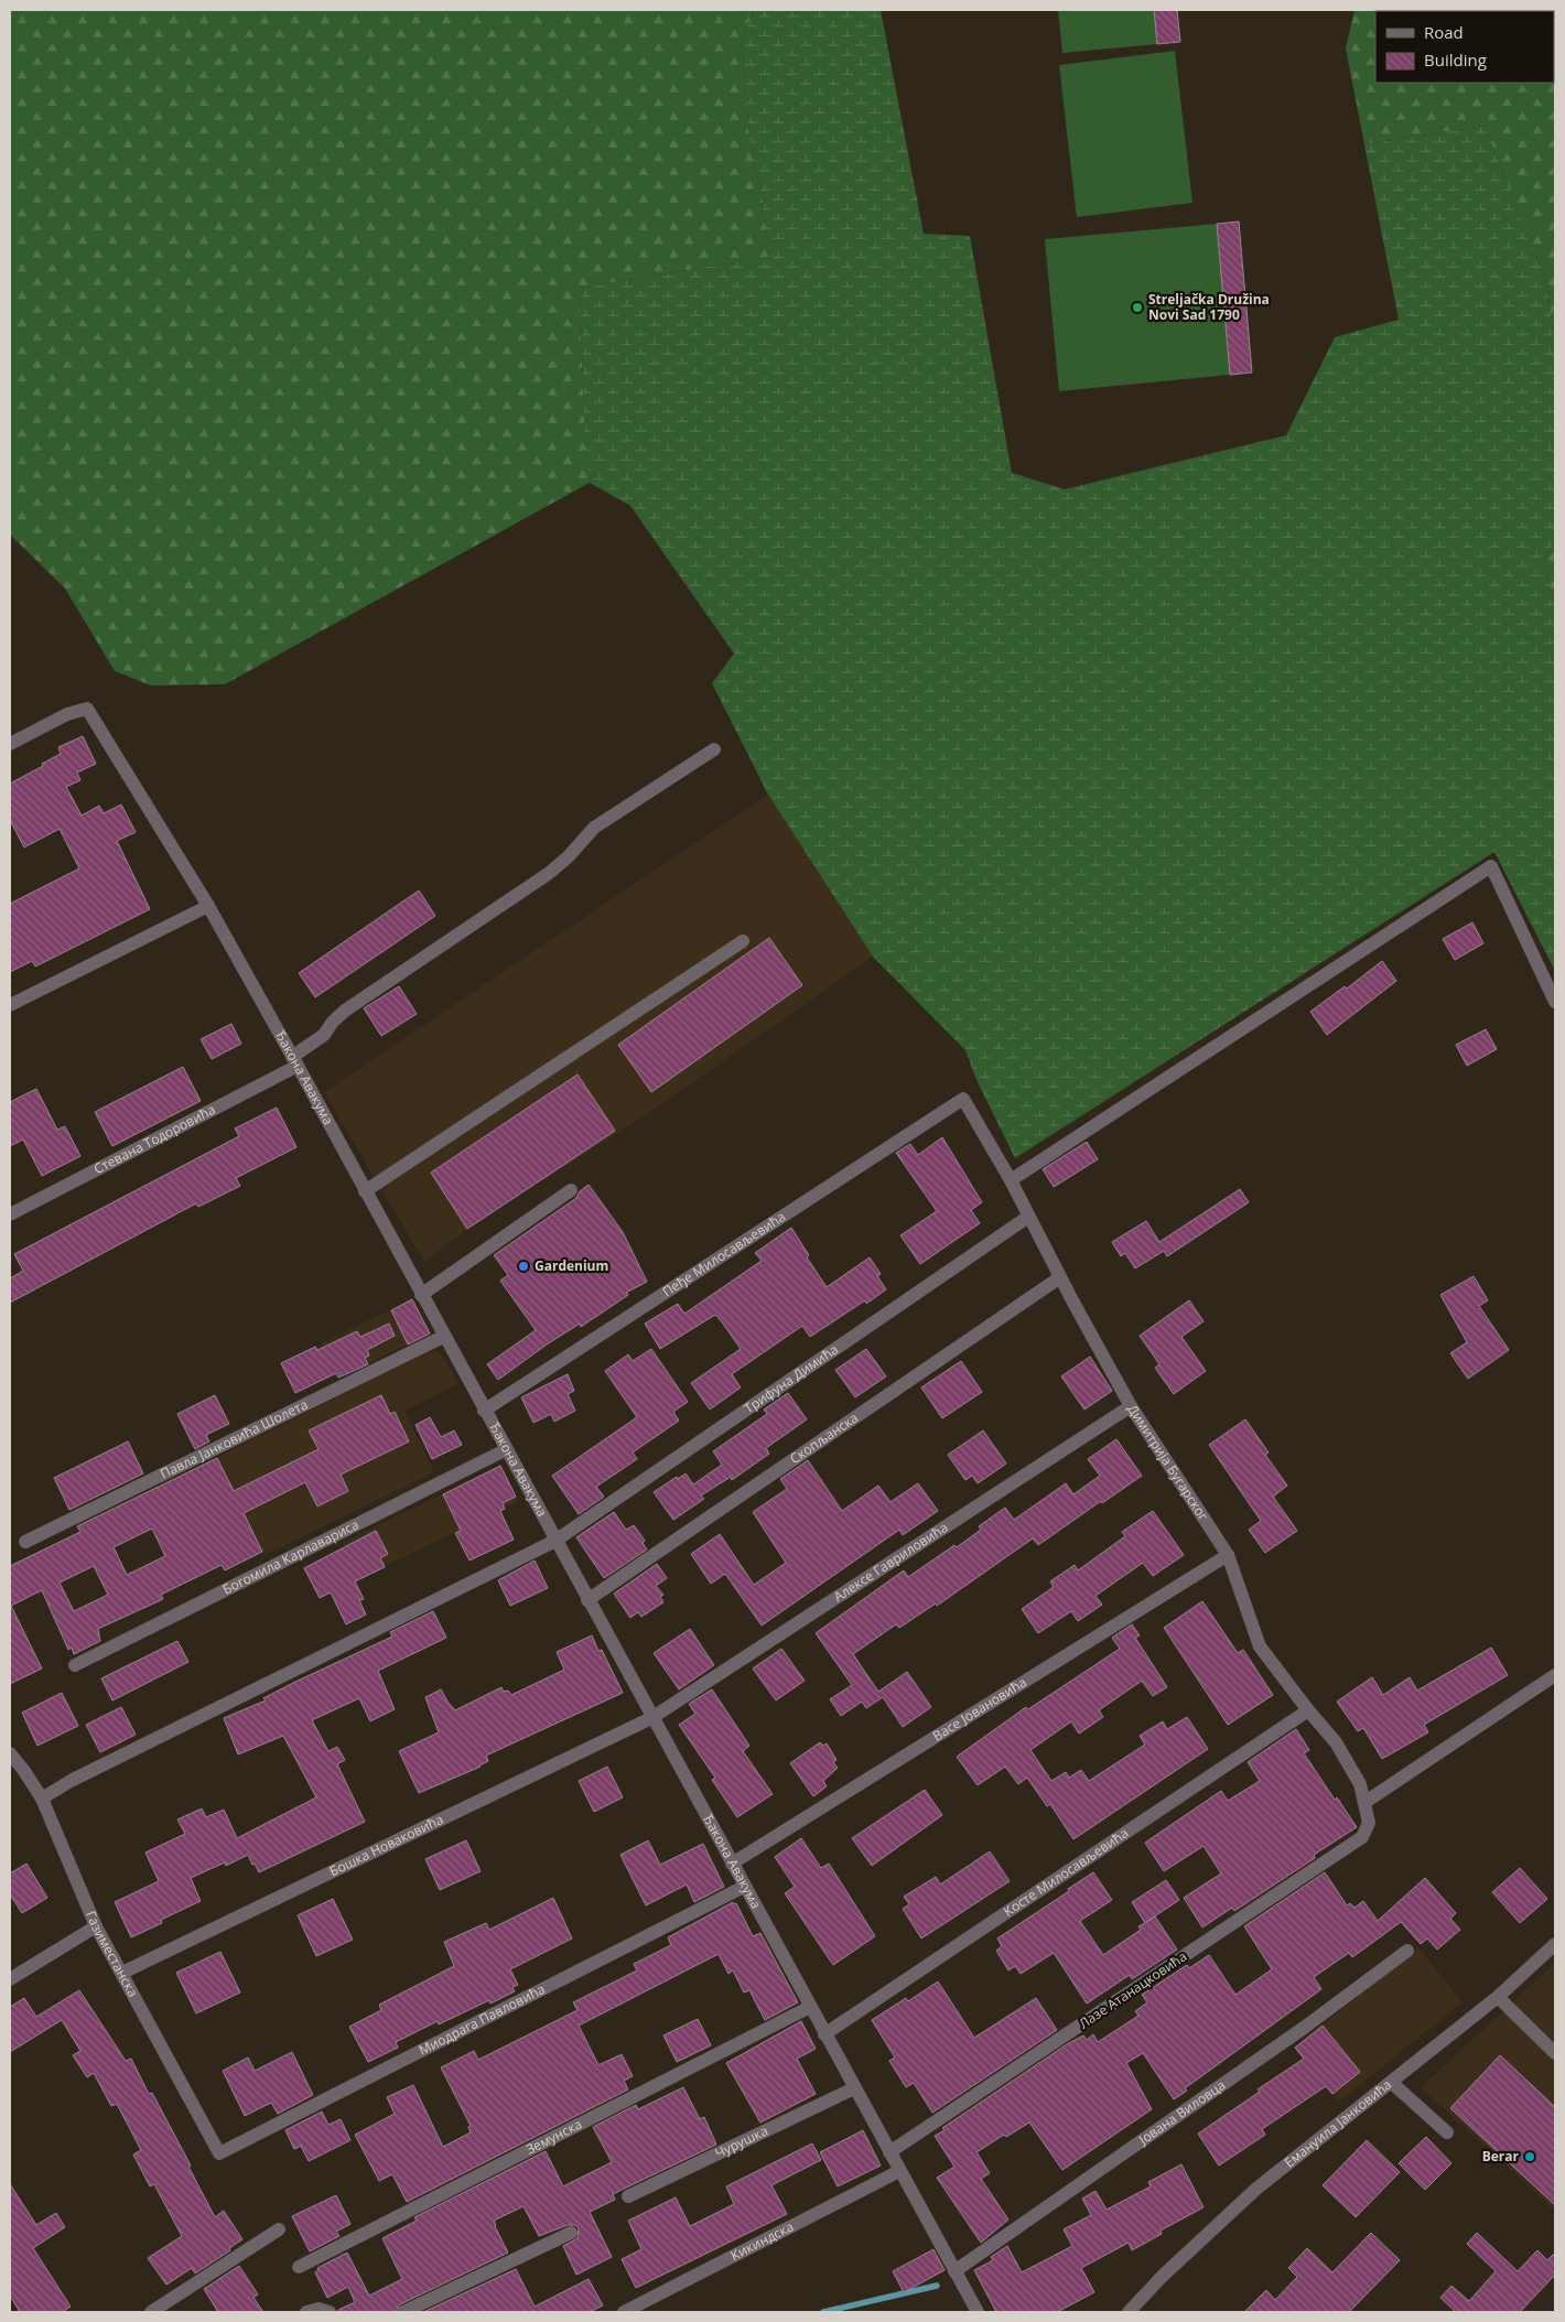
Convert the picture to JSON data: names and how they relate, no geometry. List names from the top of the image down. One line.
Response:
{"streets":{"street":["Ђакона Авакума","Стевана Тодоровића","Пеђе Милосављевића","Трифуна Димића","Павла Јанковића Шолета","Скопљанска","Димитрија Бугарског","Богомила Карлавариса","Алексе Гавриловића","Васе Јовановића","Бошка Новаковића","Косте Милосављевића","Газиместанска","Лазе Атанацковића","Миодрага Павловића","Јована Виловца","Емануила Јанковића","Земунска","Чурушка","Кикиндска"]},"crossings":[["Ђакона Авакума","Стевана Тодоровића"],["Ђакона Авакума","Пеђе Милосављевића"],["Ђакона Авакума","Трифуна Димића"],["Ђакона Авакума","Павла Јанковића Шолета"],["Ђакона Авакума","Скопљанска"],["Ђакона Авакума","Богомила Карлавариса"],["Ђакона Авакума","Алексе Гавриловића"],["Ђакона Авакума","Васе Јовановића"],["Ђакона Авакума","Бошка Новаковића"],["Ђакона Авакума","Косте Милосављевића"],["Ђакона Авакума","Лазе Атанацковића"],["Ђакона Авакума","Миодрага Павловића"],["Ђакона Авакума","Јована Виловца"],["Ђакона Авакума","Земунска"],["Ђакона Авакума","Чурушка"],["Ђакона Авакума","Кикиндска"],["Пеђе Милосављевића","Димитрија Бугарског"],["Трифуна Димића","Димитрија Бугарског"],["Трифуна Димића","Газиместанска"],["Скопљанска","Димитрија Бугарског"],["Димитрија Бугарског","Алексе Гавриловића"],["Димитрија Бугарског","Васе Јовановића"],["Димитрија Бугарског","Косте Милосављевића"],["Димитрија Бугарског","Лазе Атанацковића"],["Алексе Гавриловића","Бошка Новаковића"],["Бошка Новаковића","Газиместанска"],["Газиместанска","Миодрага Павловића"]],"places":["Streljačka Družina Novi Sad 1790","Gardenium","Berar"],"legend":["Road","Building"]}
